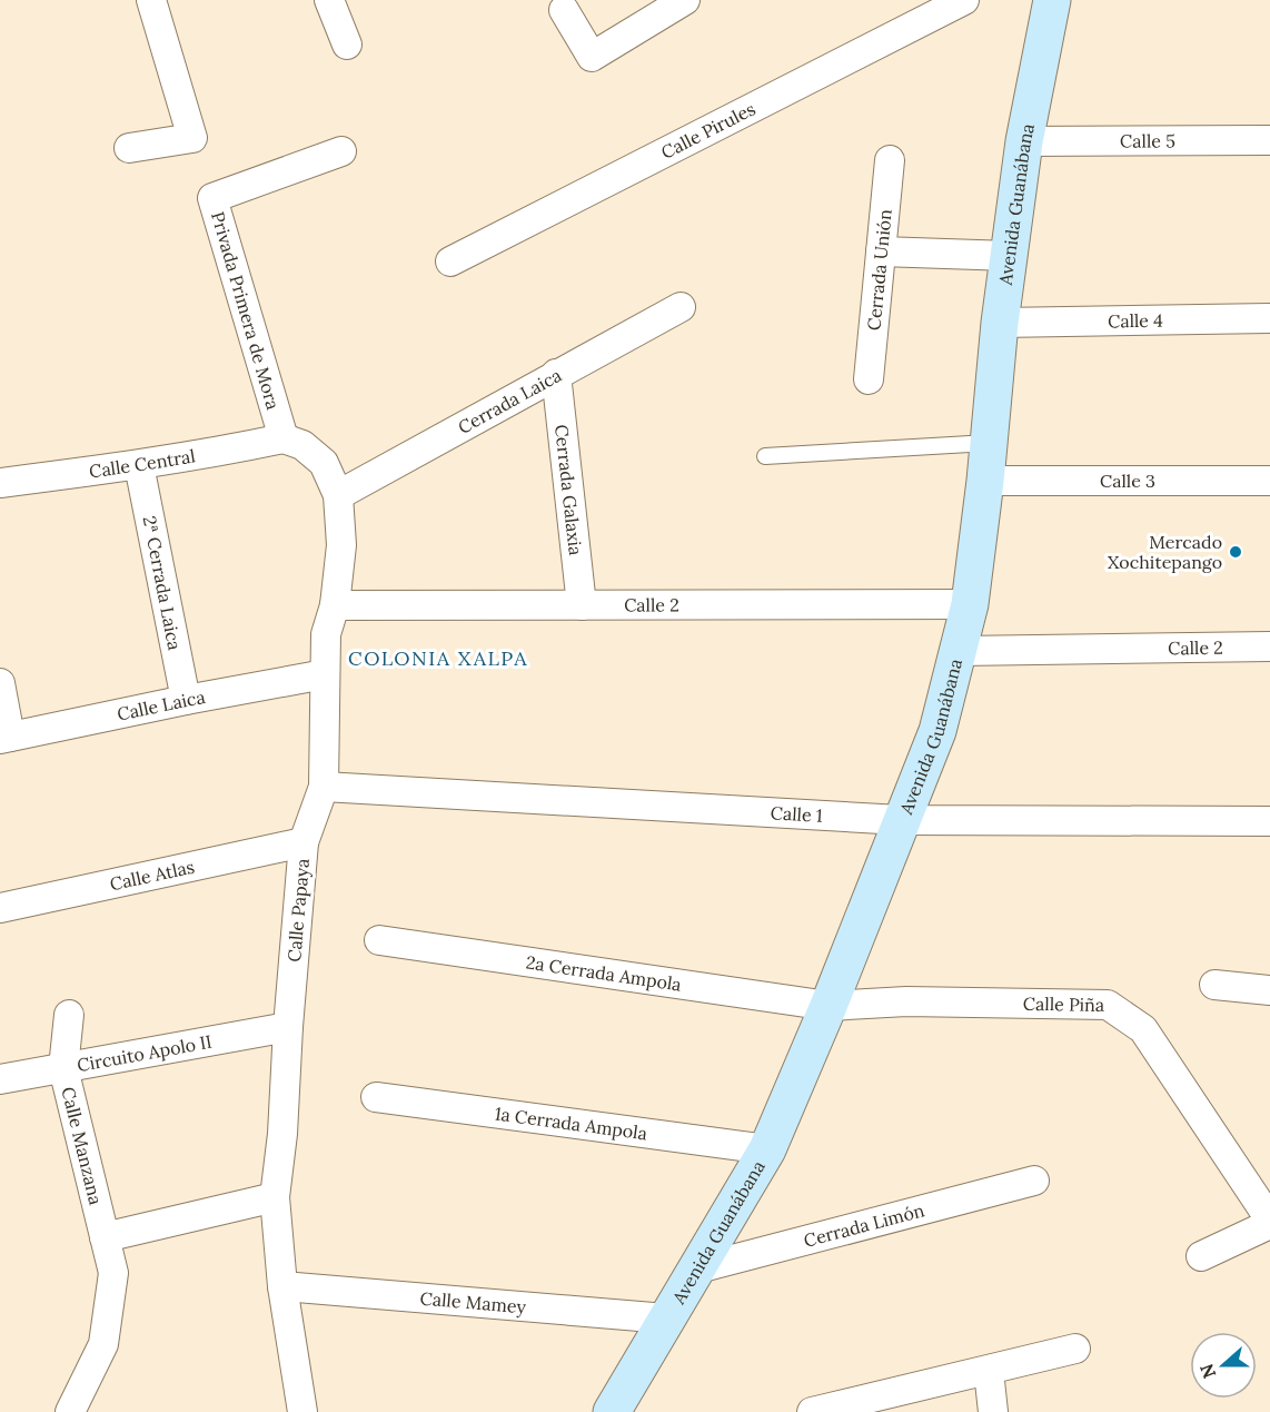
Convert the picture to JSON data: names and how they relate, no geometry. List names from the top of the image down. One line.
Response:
{"streets":{"street":["Calle Pirules","Calle 5","Avenida Guanábana","Cerrada Unión","Privada Primera de Mora","Calle 4","Cerrada Laica","Calle Central","Calle 3","Cerrada Galaxia","2ª Cerrada Laica","Calle 2","Calle Laica","Calle 1","Calle Atlas","Calle Papaya","2a Cerrada Ampola","Calle Piña","Circuito Apolo II","1a Cerrada Ampola","Calle Manzana","Cerrada Limón","Calle Mamey"]},"crossings":[["Calle 5","Avenida Guanábana"],["Avenida Guanábana","Calle 4"],["Avenida Guanábana","Calle 3"],["Avenida Guanábana","Calle 2"],["Avenida Guanábana","Calle 1"],["Avenida Guanábana","2a Cerrada Ampola"],["Avenida Guanábana","Calle Piña"],["Avenida Guanábana","1a Cerrada Ampola"],["Avenida Guanábana","Cerrada Limón"],["Avenida Guanábana","Calle Mamey"],["Privada Primera de Mora","Calle Central"],["Privada Primera de Mora","Calle Papaya"],["Cerrada Laica","Cerrada Galaxia"],["Cerrada Laica","Calle Papaya"],["Calle Central","2ª Cerrada Laica"],["Calle Central","Calle Papaya"],["Cerrada Galaxia","Calle 2"],["2ª Cerrada Laica","Calle Laica"],["Calle 2","Calle Papaya"],["Calle Laica","Calle Papaya"],["Calle 1","Calle Papaya"],["Calle Atlas","Calle Papaya"],["Calle Papaya","Circuito Apolo II"],["Calle Papaya","Calle Mamey"],["2a Cerrada Ampola","Calle Piña"],["Circuito Apolo II","Calle Manzana"]],"districts":["COLONIA XALPA"],"places":["Mercado Xochitepango"],"north":"left"}
